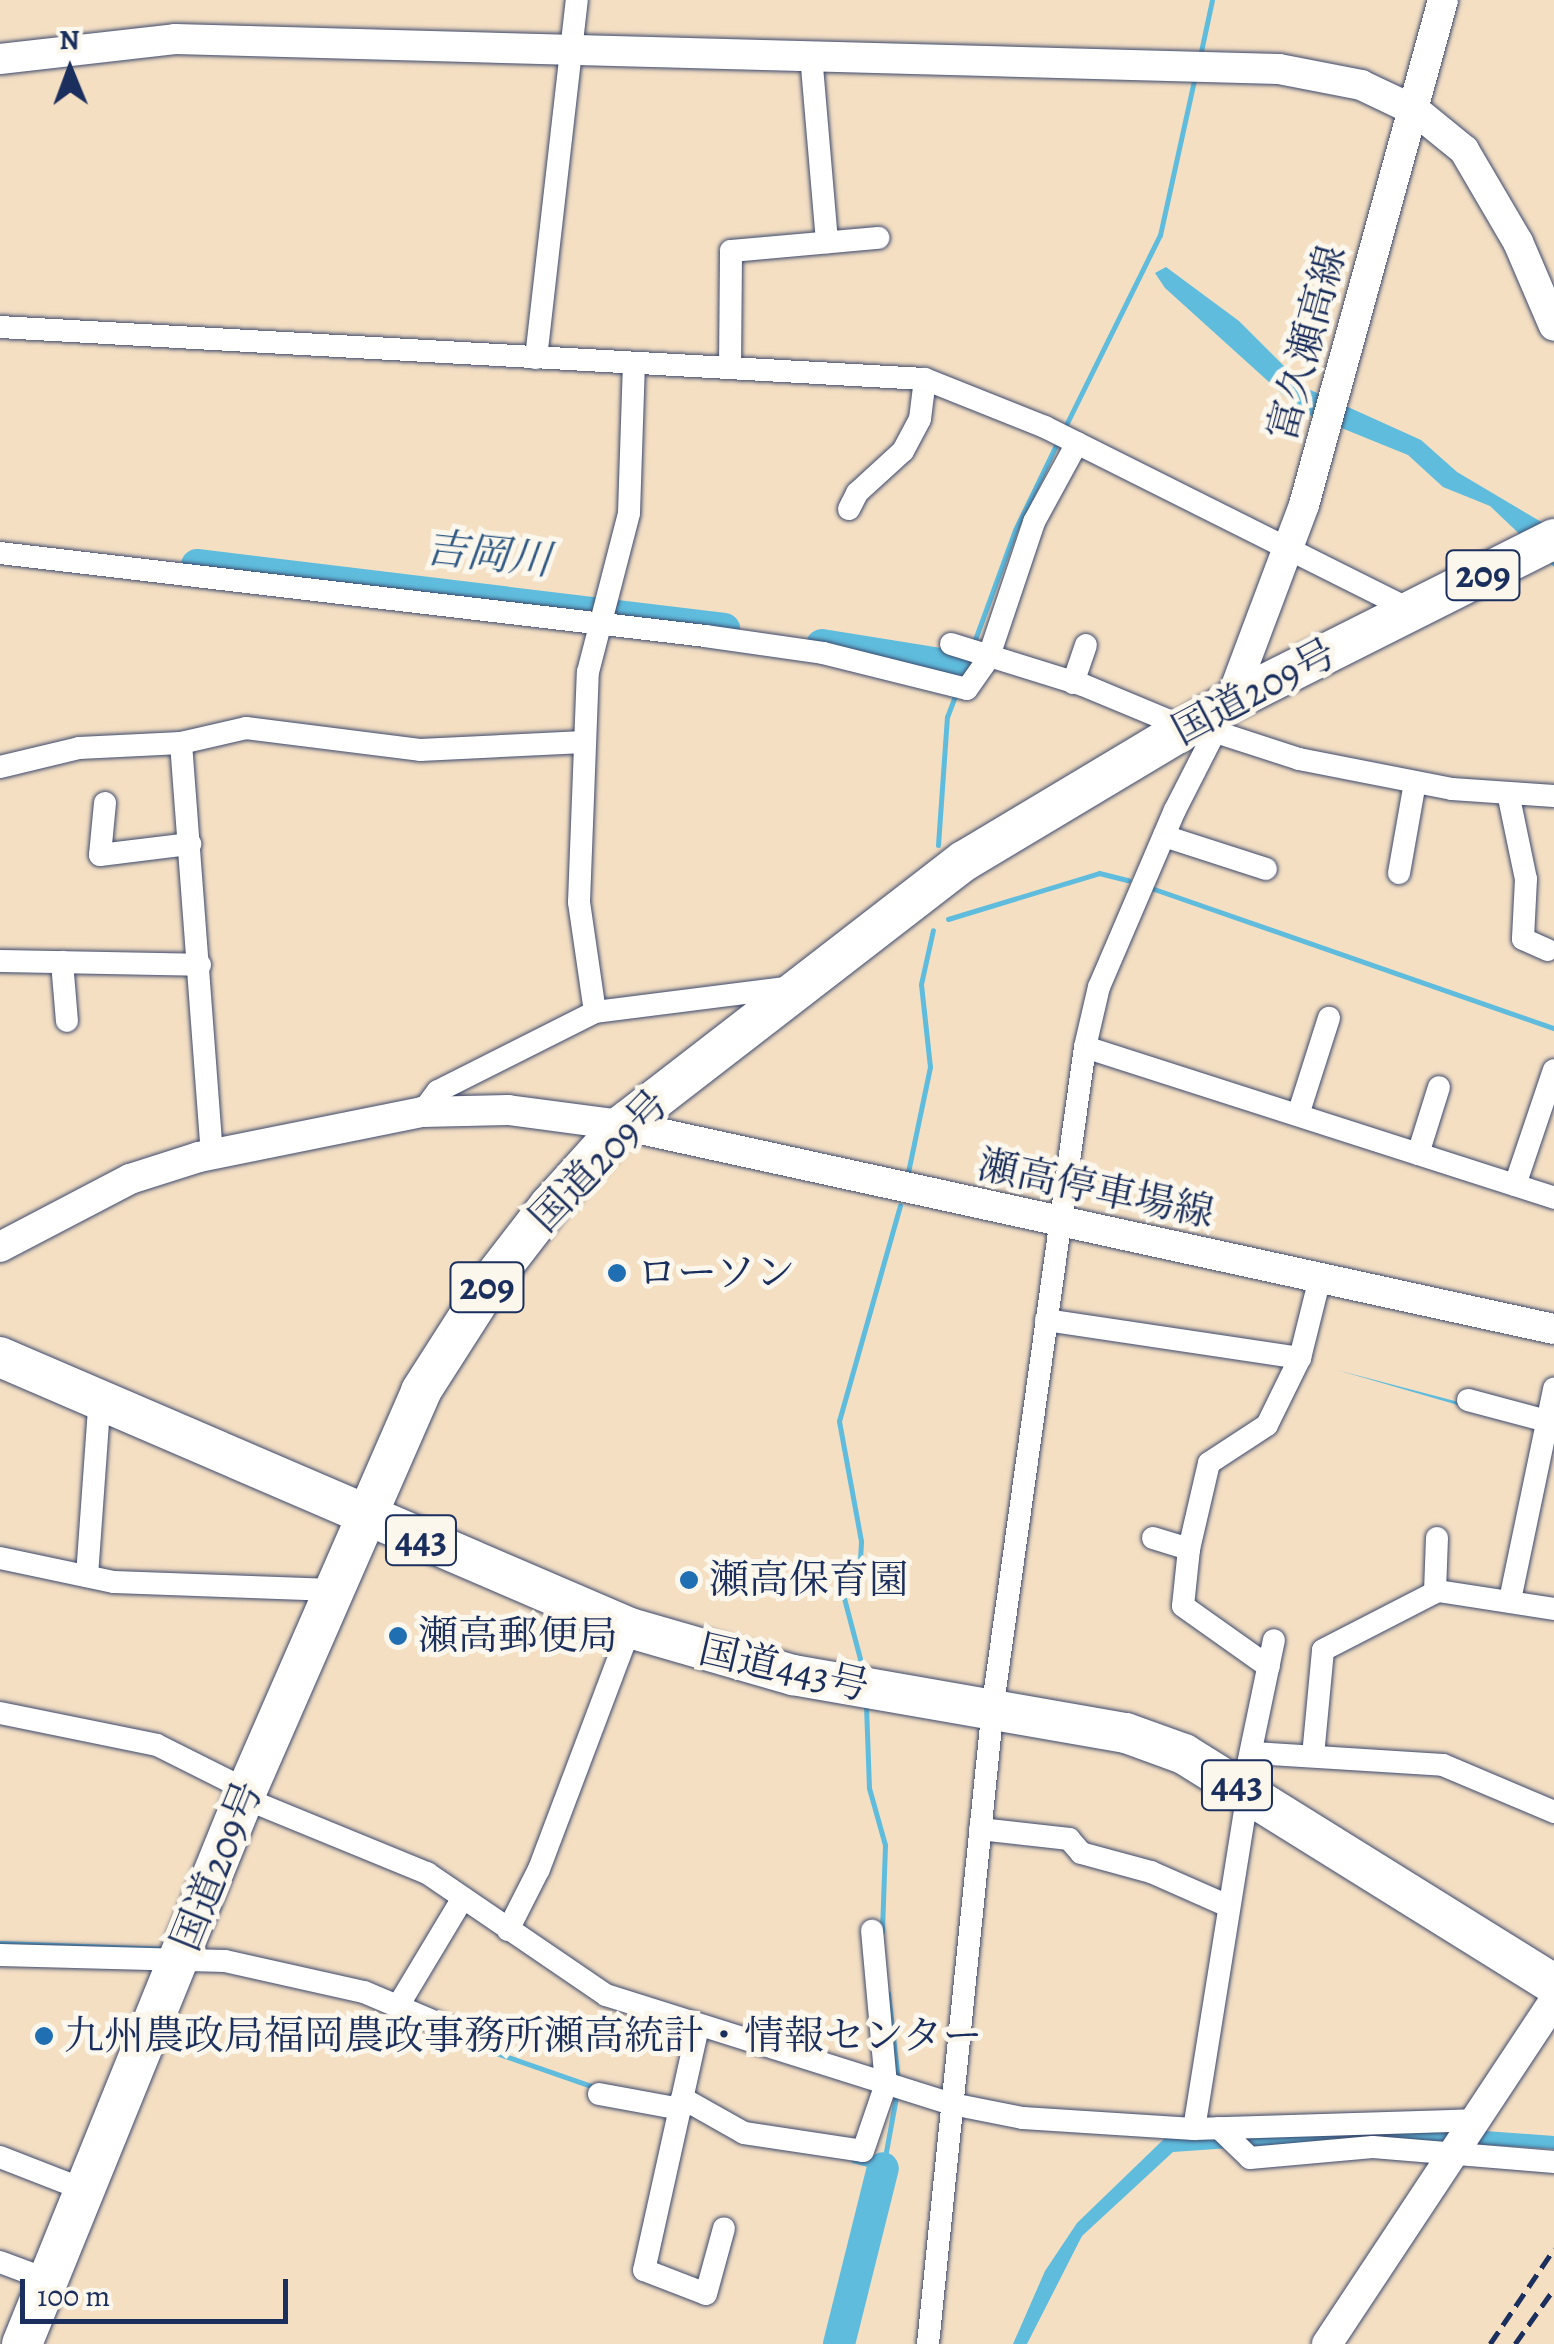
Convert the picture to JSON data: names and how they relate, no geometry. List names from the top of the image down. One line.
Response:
{"streets":{"highway":["209","国道209号","443","国道443号"],"street":["富久瀬高線","瀬高停車場線"]},"crossings":[["富久瀬高線","国道209号"],["国道209号","瀬高停車場線"],["国道209号","国道443号"]],"water":["吉岡川"],"places":["ローソン","瀬高保育園","瀬高郵便局","九州農政局福岡農政事務所瀬高統計・情報センター"],"scale_bar":"100 m","north":"top"}
